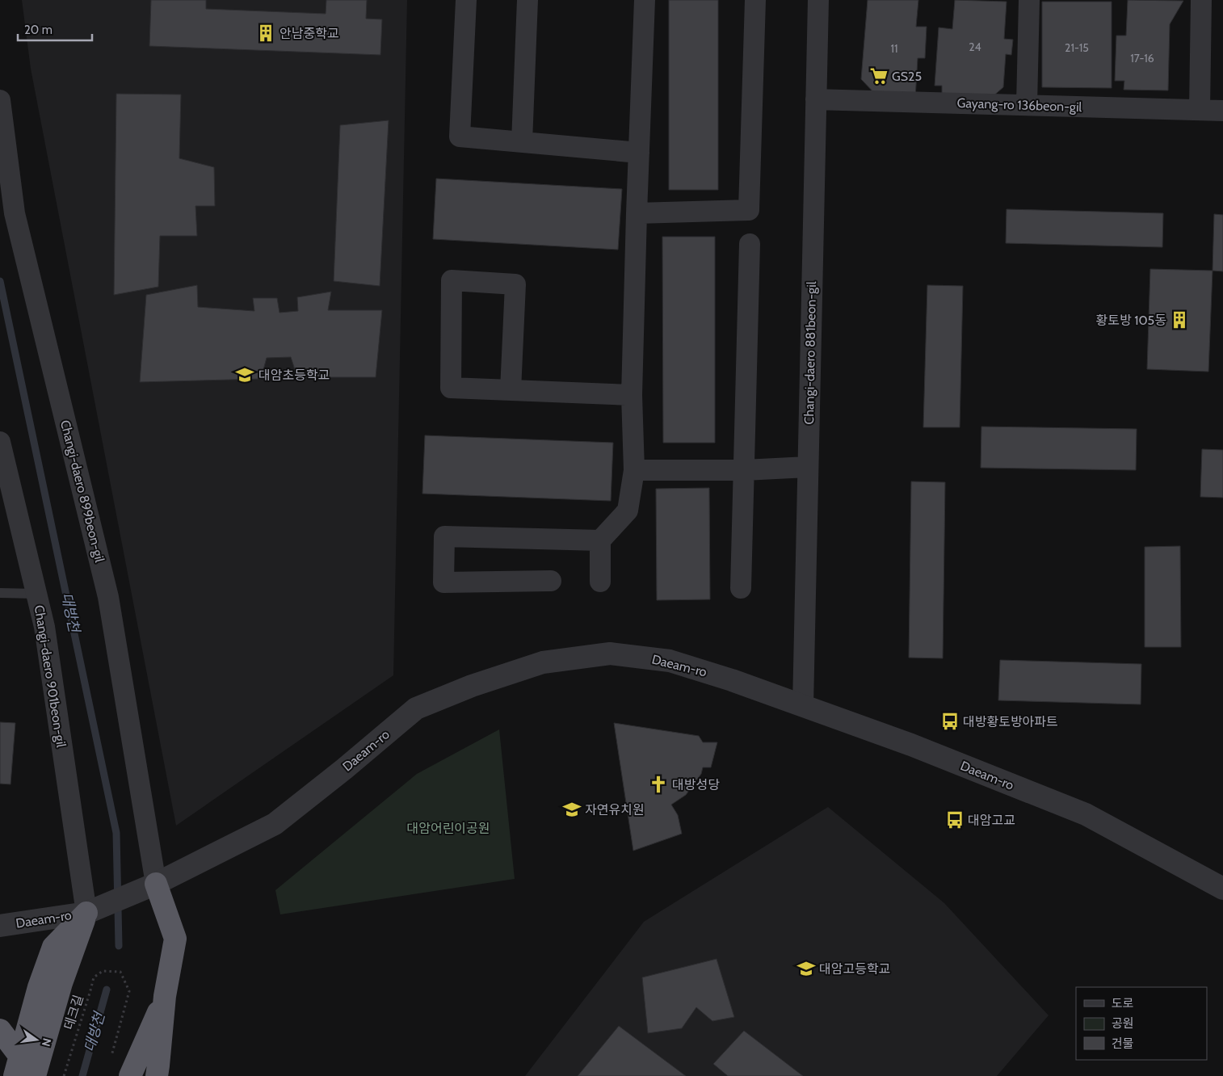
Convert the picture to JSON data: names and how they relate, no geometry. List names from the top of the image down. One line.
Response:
{"streets":{"street":["Gayang-ro 136beon-gil","Changi-daero 881beon-gil","Changi-daero 899beon-gil","Daeam-ro","Changi-daero 901beon-gil"],"path":["데크길"]},"crossings":[["Gayang-ro 136beon-gil","Changi-daero 881beon-gil"],["Changi-daero 881beon-gil","Daeam-ro"],["Changi-daero 899beon-gil","Daeam-ro"],["Daeam-ro","Changi-daero 901beon-gil"]],"water":["대방천"],"parks":["대암어린이공원"],"places":{"building":["안남중학교","황토방 105동"],"supermarket":["GS25"],"school or university":["대암초등학교","자연유치원","대암고등학교"],"bus stop":["대방황토방아파트","대암고교"],"church":["대방성당"]},"house_numbers":["24","21-15","11","17-16"],"legend":["도로","공원","건물"],"scale_bar":"20 m","north":"right"}
